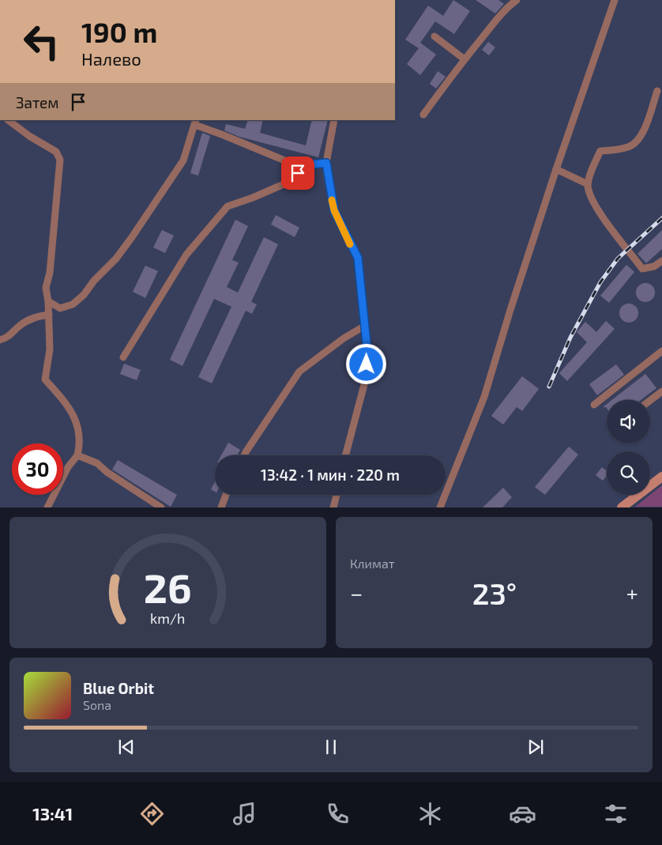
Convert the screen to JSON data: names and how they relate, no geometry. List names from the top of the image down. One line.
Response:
{"page":{"turn":["190 m","Налево"],"then":"Затем","limit":"30","trip":"13:42 · 1 мин · 220 m","tile":"Климат","heat":["−","23°","+"],"song":["Blue Orbit","Sona"],"tabs":"13:41","gauge":["26","km/h"]}}
